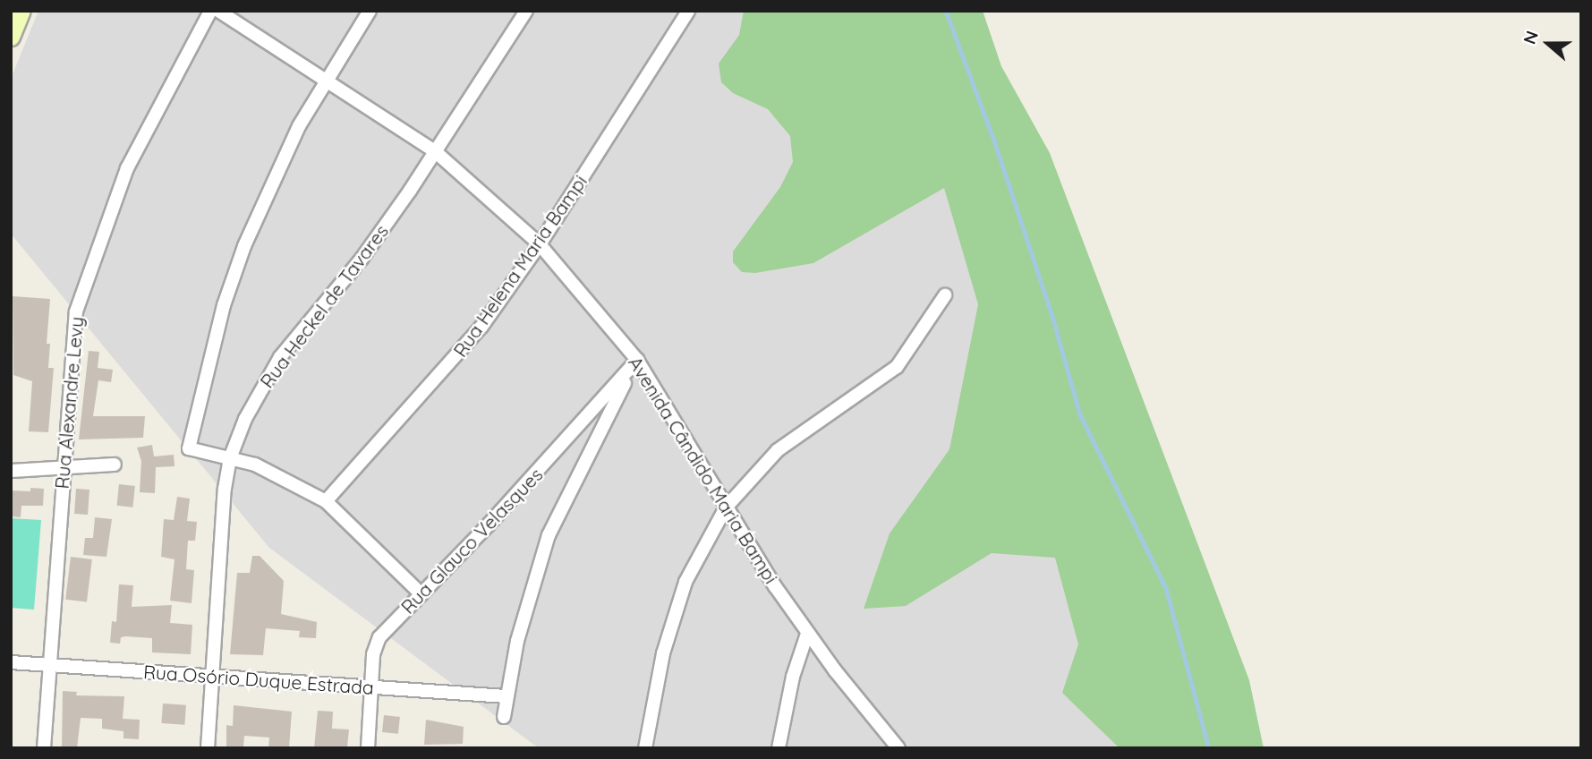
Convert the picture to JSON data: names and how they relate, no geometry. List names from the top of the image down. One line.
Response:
{"streets":{"street":["Rua Helena Maria Bampi","Rua Heckel de Tavares","Rua Alexandre Levy","Avenida Cândido Maria Bampi","Rua Glauco Velasques","Rua Osório Duque Estrada"]},"crossings":[["Rua Helena Maria Bampi","Avenida Cândido Maria Bampi"],["Rua Heckel de Tavares","Avenida Cândido Maria Bampi"],["Rua Heckel de Tavares","Rua Osório Duque Estrada"],["Rua Alexandre Levy","Rua Osório Duque Estrada"],["Avenida Cândido Maria Bampi","Rua Glauco Velasques"],["Rua Glauco Velasques","Rua Osório Duque Estrada"]],"north":"left"}
